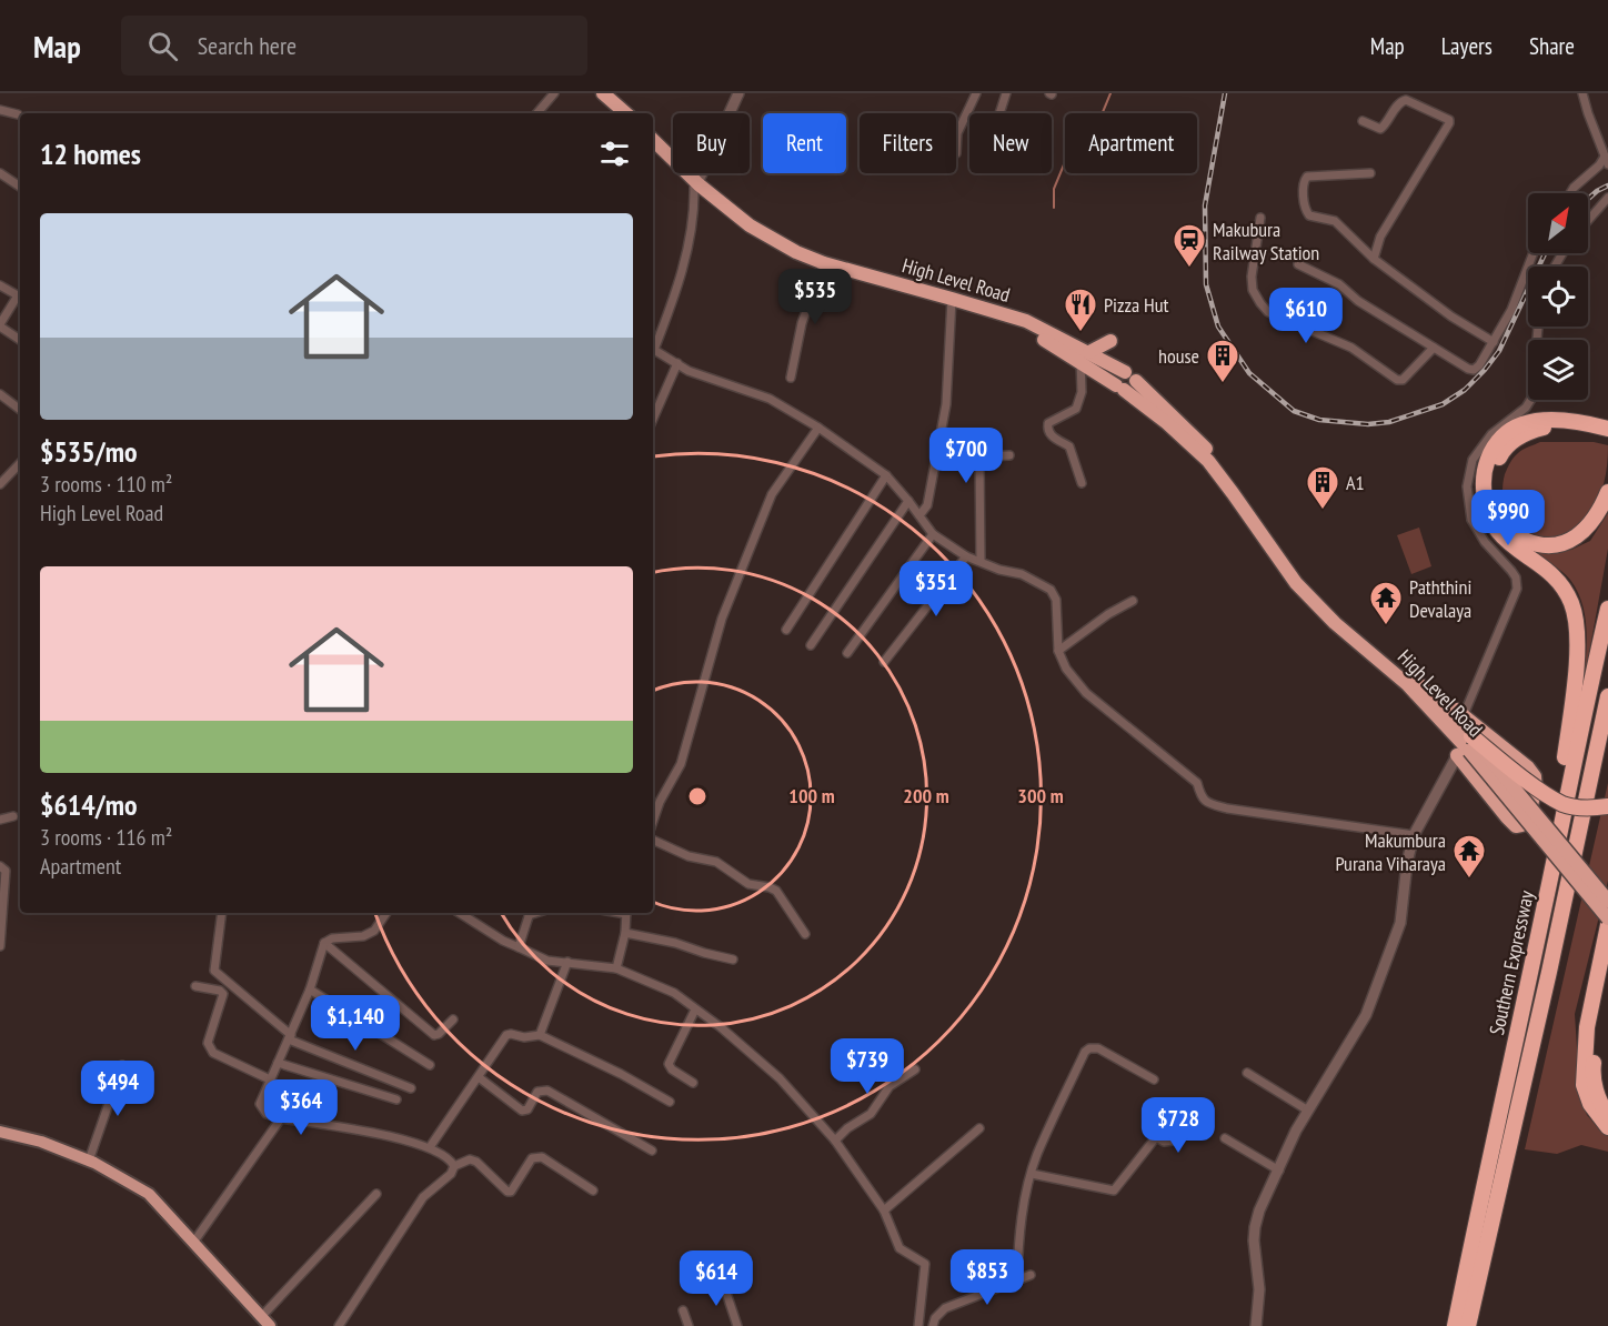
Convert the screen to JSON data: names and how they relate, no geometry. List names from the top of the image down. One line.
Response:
{"streets":{"highway":["High Level Road","Southern Expressway"]},"places":{"station":["Makubura Railway Station"],"restaurant":["Pizza Hut"],"building":["house","A1"],"temple":["Paththini Devalaya","Makumbura Purana Viharaya"]},"north":"top right","page":{"header":"Map","search":"Search here","nav":["Map","Layers","Share"],"chip":["Buy","Rent","Filters","New","Apartment"],"heading":"12 homes","list":[{"name":"$535/mo","note":"3 rooms · 110 m² · High Level Road"},{"name":"$614/mo","note":"3 rooms · 116 m² · Apartment"}],"price":["$535","$610","$700","$990","$351","$1,140","$739","$494","$364","$728","$853","$614"]},"rings":["100 m","200 m","300 m"]}
